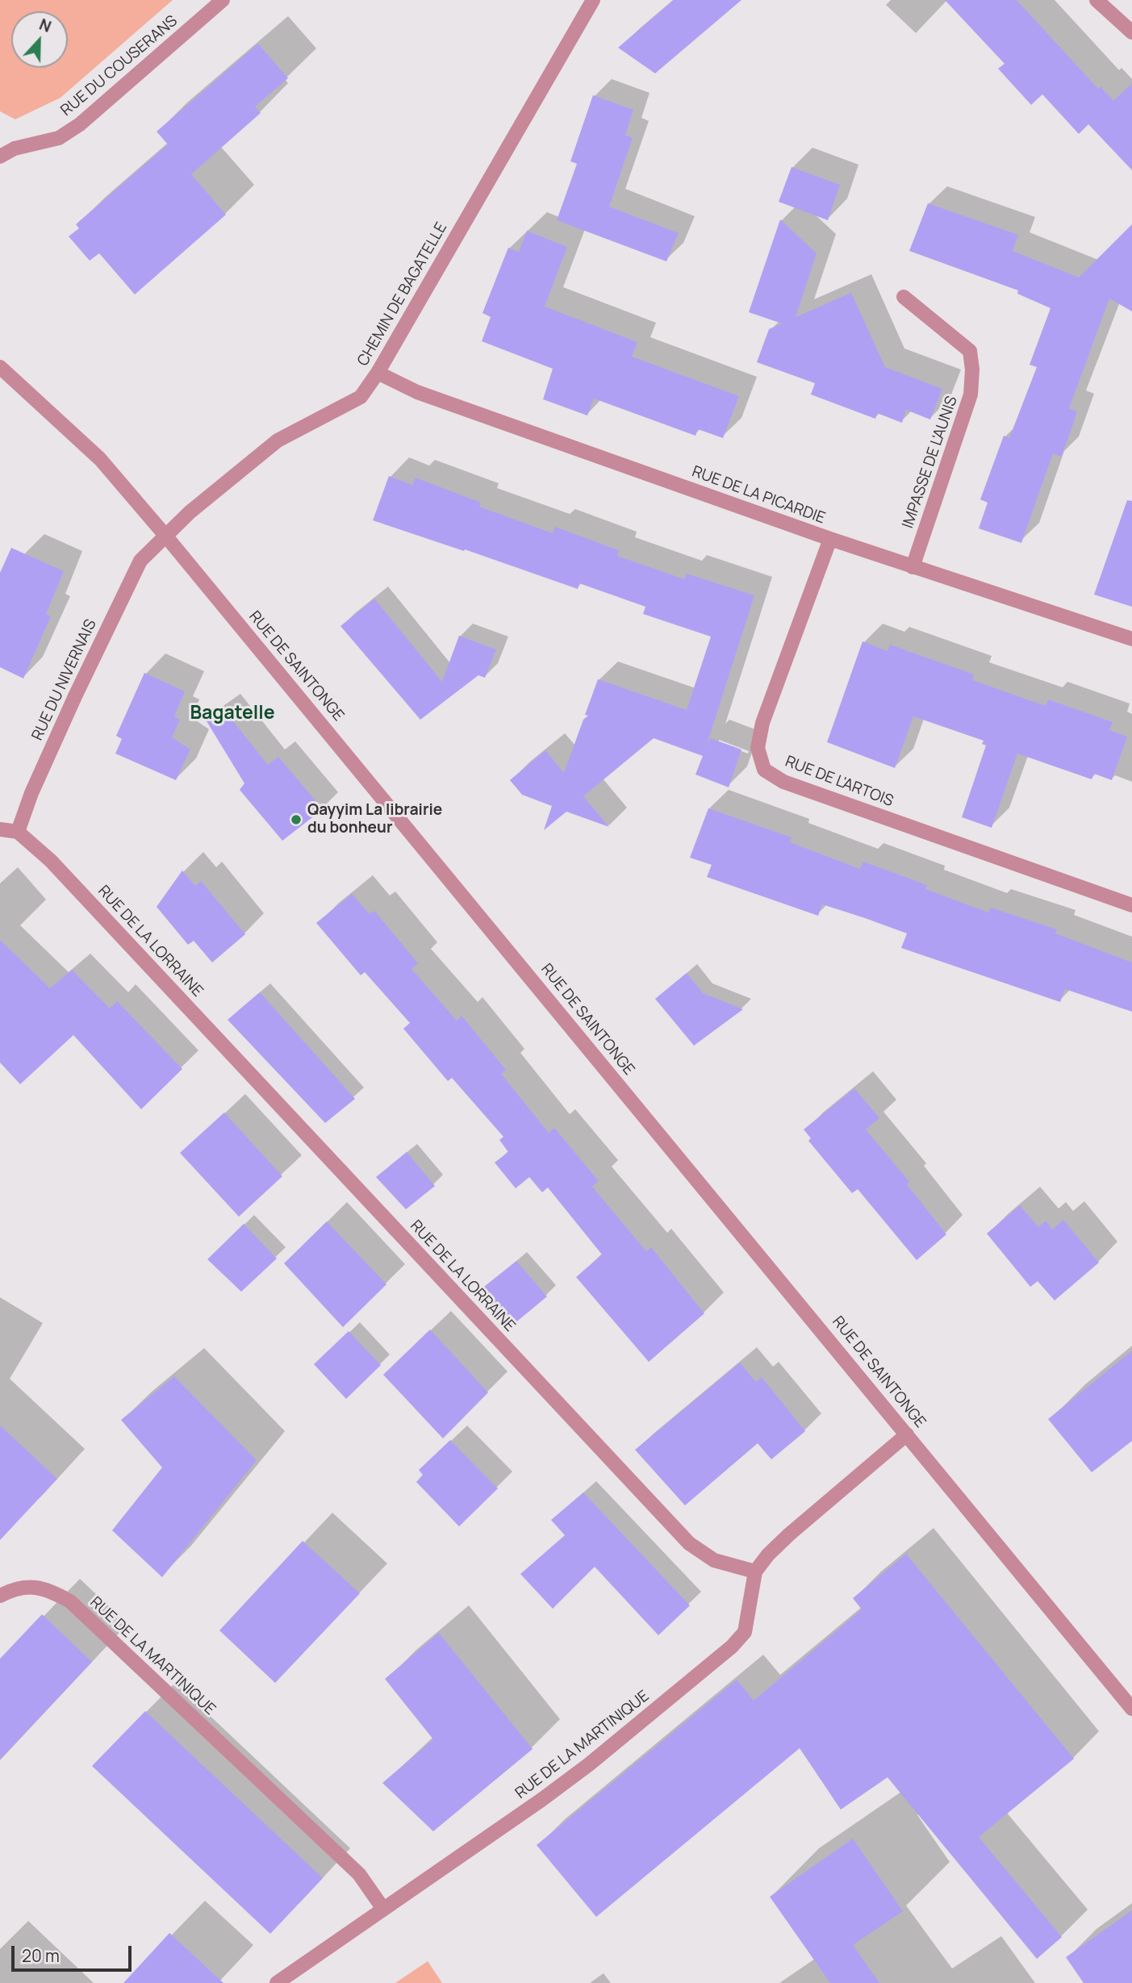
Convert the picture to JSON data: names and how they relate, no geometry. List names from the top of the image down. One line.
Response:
{"streets":{"street":["RUE DU COUSERANS","CHEMIN DE BAGATELLE","IMPASSE DE L'AUNIS","RUE DE LA PICARDIE","RUE DE SAINTONGE","RUE DU NIVERNAIS","RUE DE L'ARTOIS","RUE DE LA LORRAINE","RUE DE LA MARTINIQUE"]},"crossings":[["CHEMIN DE BAGATELLE","RUE DE LA PICARDIE"],["CHEMIN DE BAGATELLE","RUE DE SAINTONGE"],["CHEMIN DE BAGATELLE","RUE DU NIVERNAIS"],["IMPASSE DE L'AUNIS","RUE DE LA PICARDIE"],["RUE DE LA PICARDIE","RUE DE L'ARTOIS"],["RUE DE SAINTONGE","RUE DU NIVERNAIS"],["RUE DU NIVERNAIS","RUE DE LA LORRAINE"],["RUE DE LA LORRAINE","RUE DE LA MARTINIQUE"]],"districts":["Bagatelle"],"places":["Qayyim La librairie du bonheur"],"scale_bar":"20 m","north":"top"}
